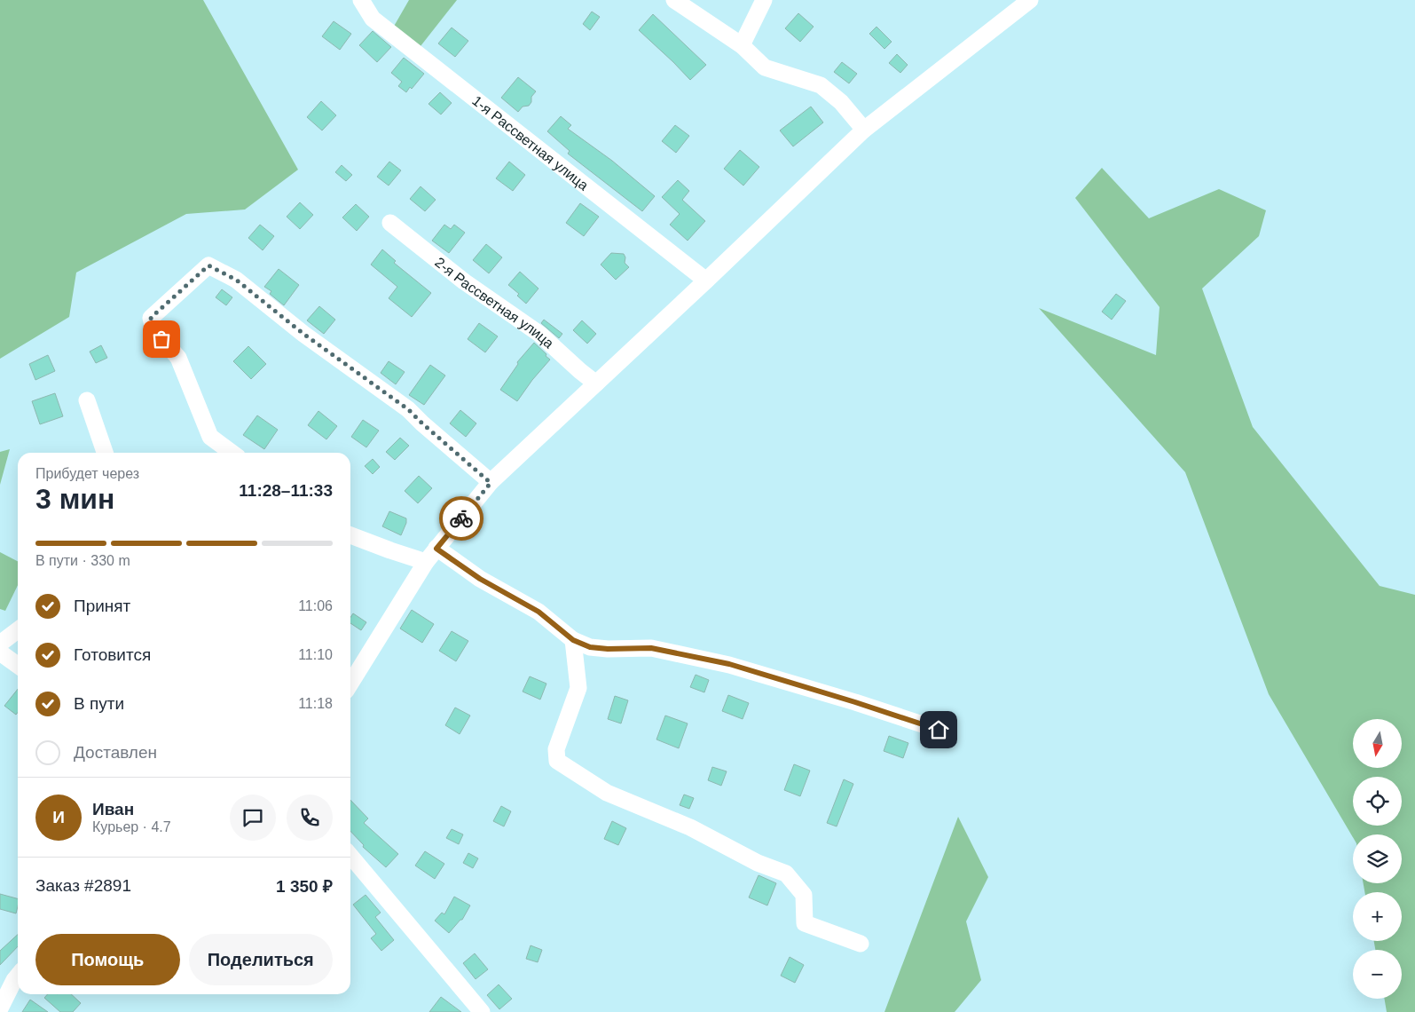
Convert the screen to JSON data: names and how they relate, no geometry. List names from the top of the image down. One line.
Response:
{"streets":{"street":["1-я Рассветная улица","2-я Рассветная улица"]},"north":"bottom","page":{"heading":["3 мин","Прибудет через","11:28–11:33"],"panel":["Иван","Курьер · 4.7","Заказ #2891","1 350 ₽"],"bar":"В пути · 330 m","list":[["Принят","11:06"],["Готовится","11:10"],["В пути","11:18"],"Доставлен"],"map_buttons":["+","−"],"round":"И","buttons":["Помощь","Поделиться"]}}
